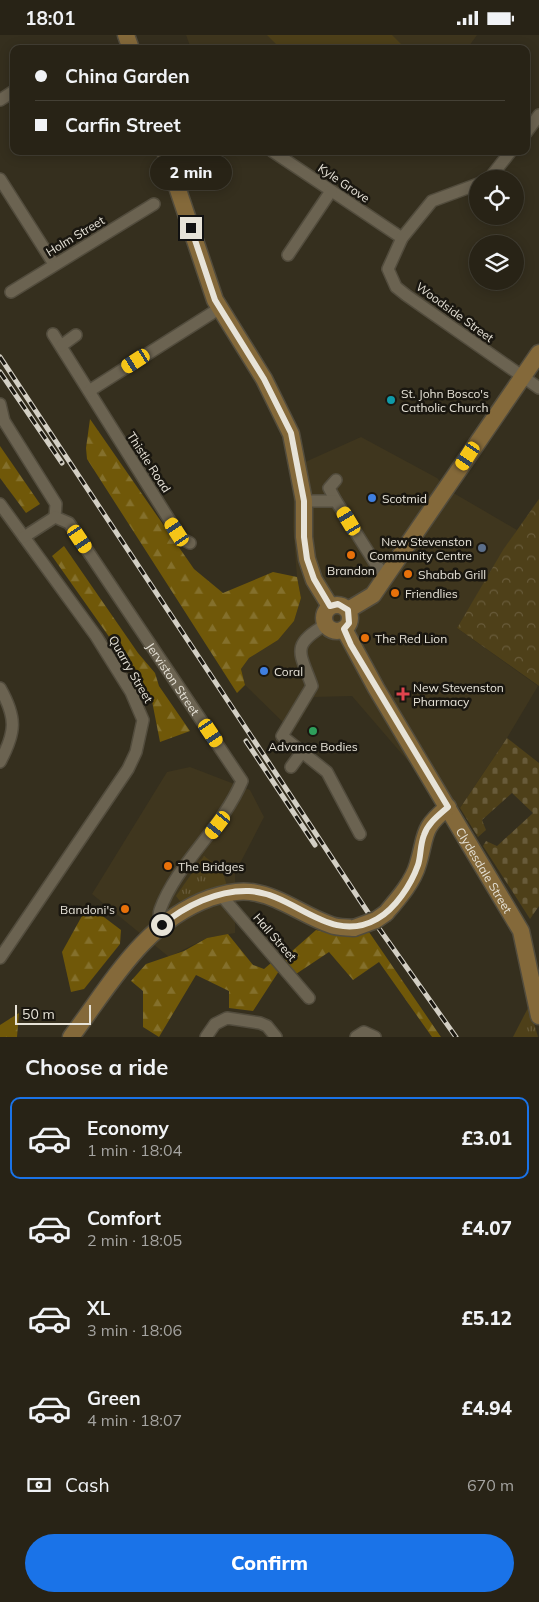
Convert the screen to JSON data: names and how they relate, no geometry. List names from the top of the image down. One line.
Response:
{"streets":{"main road":["Clydesdale Street"],"street":["Kyle Grove","Holm Street","Woodside Street","Thistle Road","Quarry Street","Jerviston Street","Hall Street"]},"crossings":[["Kyle Grove","Woodside Street"]],"places":{"other":["St. John Bosco's Catholic Church","Scotmid","New Stevenston Community Centre","Brandon","Shabab Grill","Friendlies","The Red Lion","Coral","Advance Bodies","The Bridges","Bandoni's"],"health":["New Stevenston Pharmacy"]},"scale_bar":"50 m","page":{"status":"18:01","banner":["China Garden","Carfin Street"],"bubble":"2 min","scale":"50 m","heading":"Choose a ride","list":[{"name":"Economy","note":"1 min · 18:04","value":"£3.01"},{"name":"Comfort","note":"2 min · 18:05","value":"£4.07"},{"name":"XL","note":"3 min · 18:06","value":"£5.12"},{"name":"Green","note":"4 min · 18:07","value":"£4.94"}],"pay":["Cash","670 m"],"buttons":"Confirm"}}
